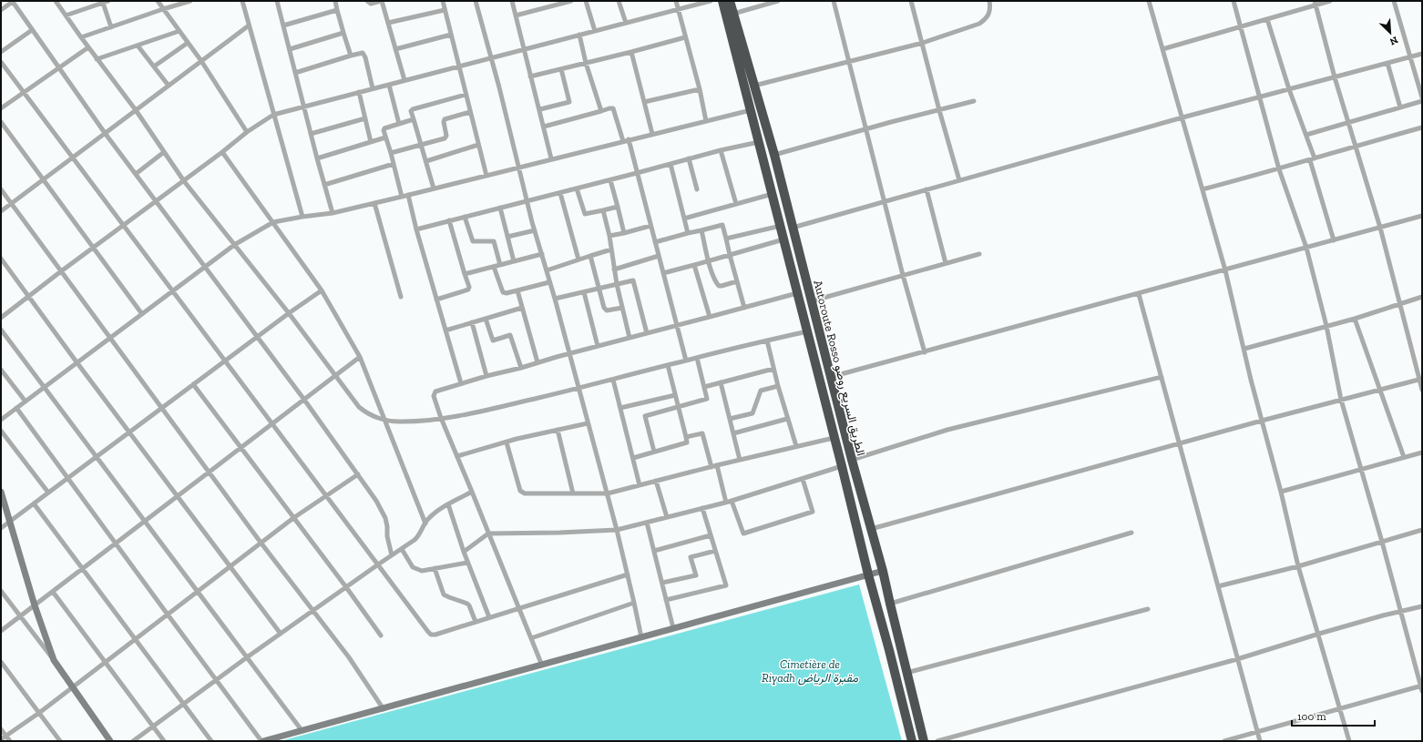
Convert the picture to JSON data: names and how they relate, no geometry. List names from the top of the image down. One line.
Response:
{"streets":{"highway":["Autoroute Rosso الطريق السريع روصو"]},"parks":["Cimetière de Riyadh مقبرة الرياض"],"scale_bar":"100 m","north":"bottom right"}
